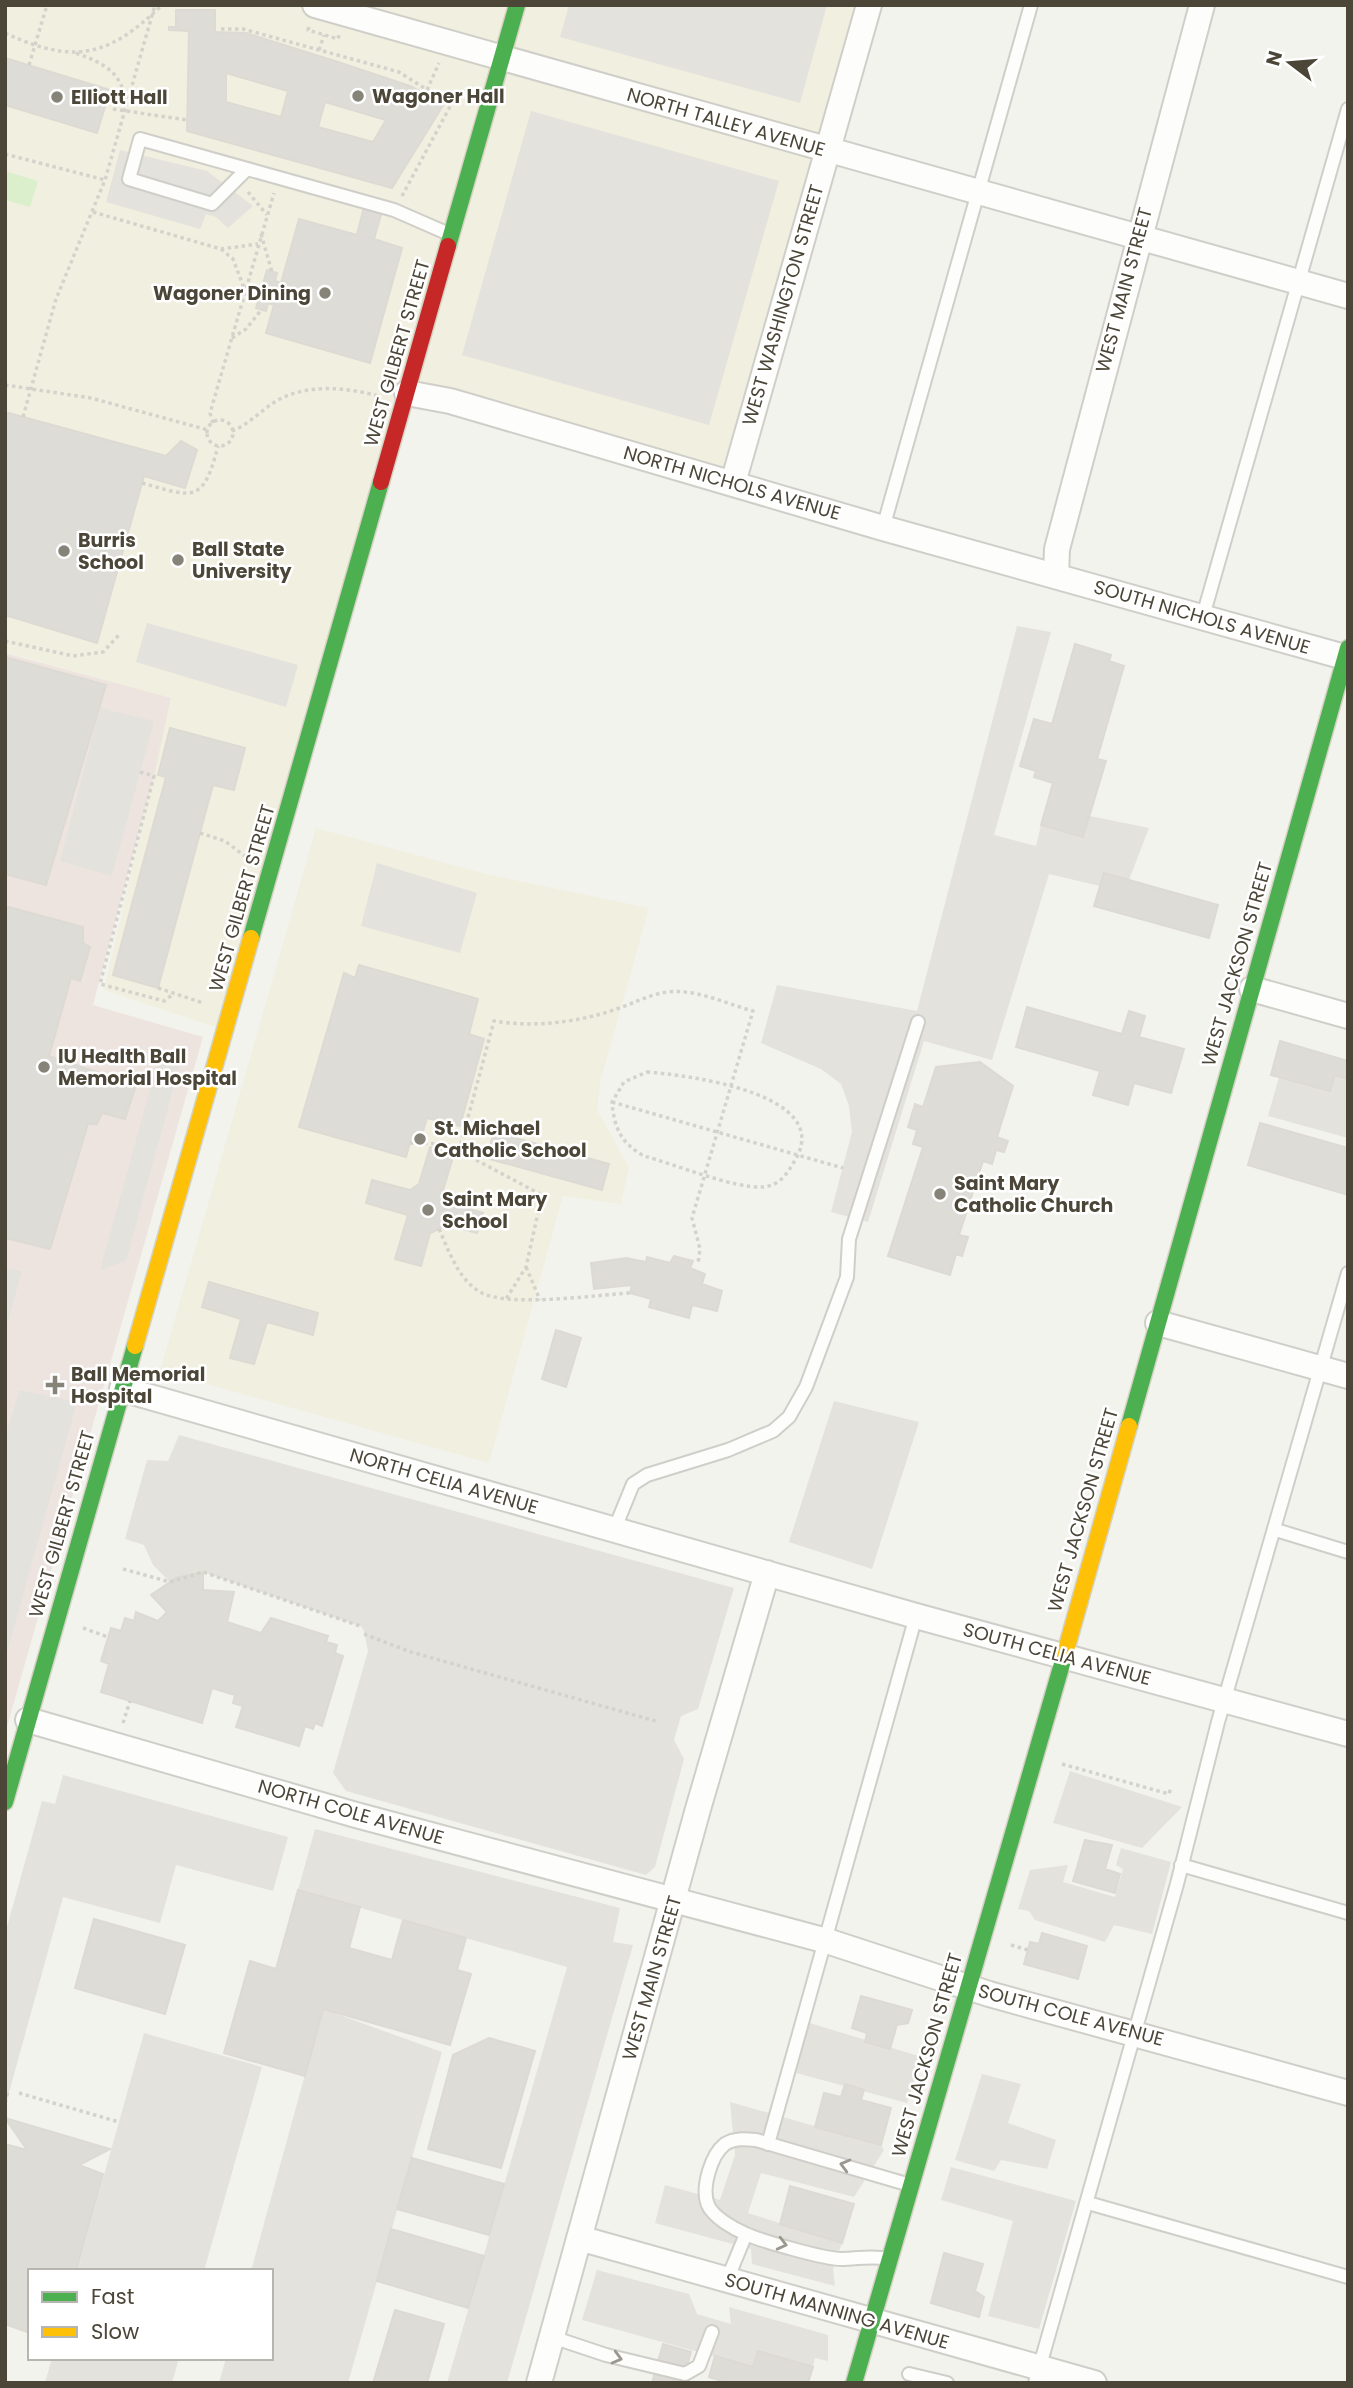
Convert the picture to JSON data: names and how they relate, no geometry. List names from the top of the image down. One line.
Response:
{"streets":{"street":["NORTH TALLEY AVENUE","WEST MAIN STREET","WEST WASHINGTON STREET","WEST GILBERT STREET","NORTH NICHOLS AVENUE","SOUTH NICHOLS AVENUE","WEST JACKSON STREET","NORTH CELIA AVENUE","SOUTH CELIA AVENUE","NORTH COLE AVENUE","SOUTH COLE AVENUE","SOUTH MANNING AVENUE"]},"crossings":[["NORTH TALLEY AVENUE","WEST MAIN STREET"],["NORTH TALLEY AVENUE","WEST WASHINGTON STREET"],["NORTH TALLEY AVENUE","WEST GILBERT STREET"],["WEST MAIN STREET","NORTH NICHOLS AVENUE"],["WEST MAIN STREET","SOUTH NICHOLS AVENUE"],["WEST MAIN STREET","NORTH CELIA AVENUE"],["WEST MAIN STREET","SOUTH CELIA AVENUE"],["WEST MAIN STREET","NORTH COLE AVENUE"],["WEST MAIN STREET","SOUTH COLE AVENUE"],["WEST MAIN STREET","SOUTH MANNING AVENUE"],["WEST WASHINGTON STREET","NORTH NICHOLS AVENUE"],["WEST GILBERT STREET","NORTH NICHOLS AVENUE"],["WEST GILBERT STREET","NORTH CELIA AVENUE"],["WEST GILBERT STREET","NORTH COLE AVENUE"],["NORTH NICHOLS AVENUE","SOUTH NICHOLS AVENUE"],["SOUTH NICHOLS AVENUE","WEST JACKSON STREET"],["WEST JACKSON STREET","SOUTH CELIA AVENUE"],["WEST JACKSON STREET","SOUTH COLE AVENUE"],["WEST JACKSON STREET","SOUTH MANNING AVENUE"],["NORTH CELIA AVENUE","SOUTH CELIA AVENUE"],["NORTH COLE AVENUE","SOUTH COLE AVENUE"]],"places":{"other":["Wagoner Hall","Elliott Hall","Wagoner Dining","Burris School","Ball State University","IU Health Ball Memorial Hospital","St. Michael Catholic School","Saint Mary Catholic Church","Saint Mary School"],"health":["Ball Memorial Hospital"]},"legend":["Fast","Slow"],"north":"left"}
